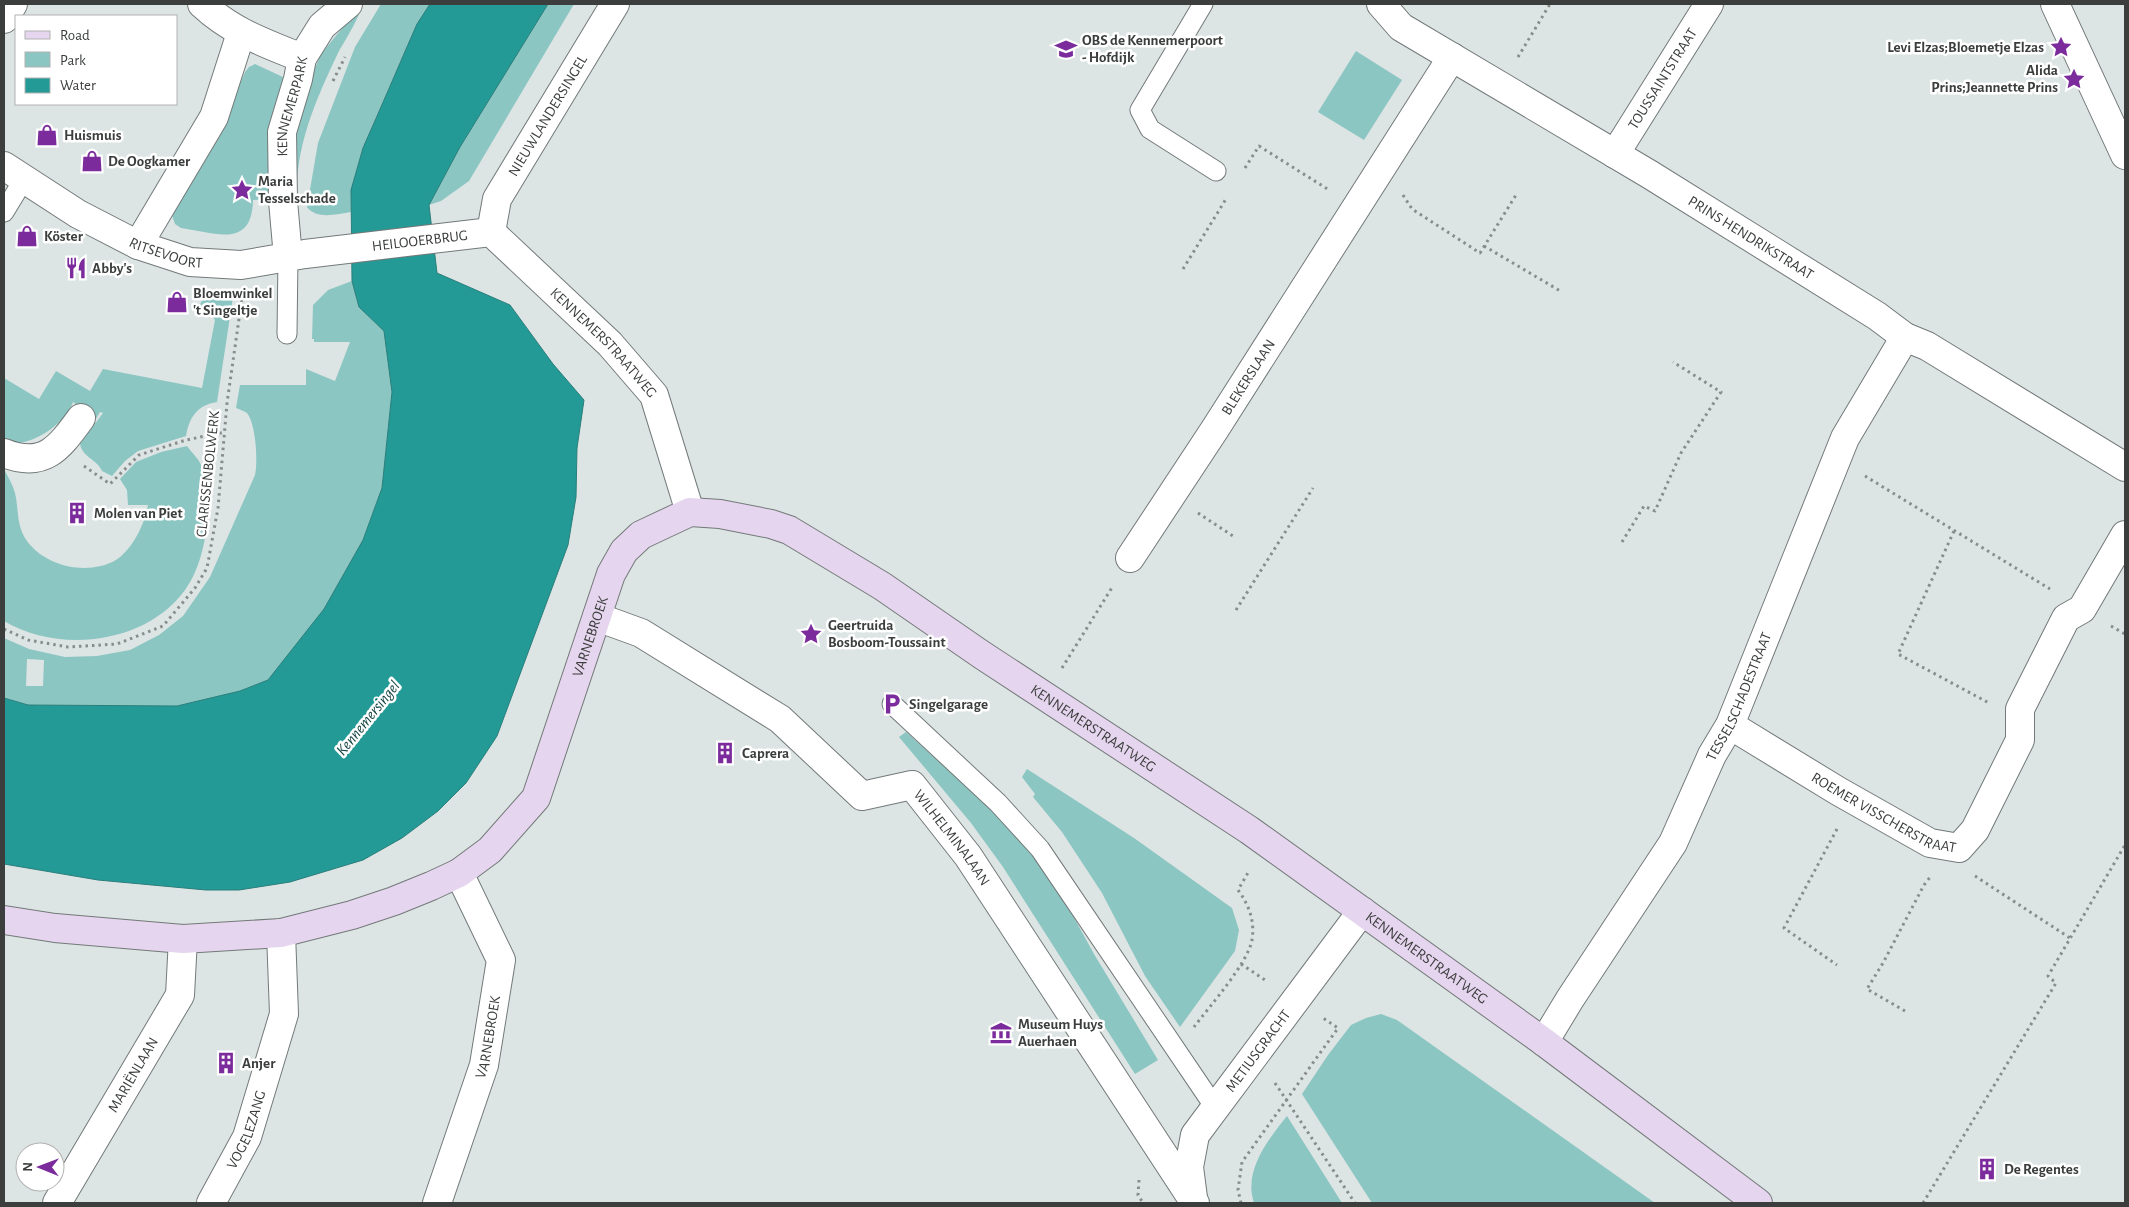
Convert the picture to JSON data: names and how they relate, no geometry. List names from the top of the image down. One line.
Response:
{"streets":{"main road":["KENNEMERSTRAATWEG","VARNEBROEK"],"street":["TOUSSAINTSTRAAT","KENNEMERPARK","NIEUWLANDERSINGEL","PRINS HENDRIKSTRAAT","HEILOOERBRUG","RITSEVOORT","BLEKERSLAAN","TESSELSCHADESTRAAT","ROEMER VISSCHERSTRAAT","WILHELMINALAAN","METIUSGRACHT","MARIËNLAAN","VOGELEZANG"],"path":["CLARISSENBOLWERK"]},"crossings":[["TOUSSAINTSTRAAT","PRINS HENDRIKSTRAAT"],["KENNEMERPARK","RITSEVOORT"],["NIEUWLANDERSINGEL","HEILOOERBRUG"],["NIEUWLANDERSINGEL","KENNEMERSTRAATWEG"],["PRINS HENDRIKSTRAAT","BLEKERSLAAN"],["PRINS HENDRIKSTRAAT","TESSELSCHADESTRAAT"],["HEILOOERBRUG","RITSEVOORT"],["HEILOOERBRUG","KENNEMERSTRAATWEG"],["RITSEVOORT","CLARISSENBOLWERK"],["KENNEMERSTRAATWEG","VARNEBROEK"],["KENNEMERSTRAATWEG","TESSELSCHADESTRAAT"],["KENNEMERSTRAATWEG","METIUSGRACHT"],["VARNEBROEK","WILHELMINALAAN"],["TESSELSCHADESTRAAT","ROEMER VISSCHERSTRAAT"],["WILHELMINALAAN","METIUSGRACHT"]],"water":["Kennemersingel"],"places":{"place":["Levi Elzas;Bloemetje Elzas","Alida Prins;Jeannette Prins","Maria Tesselschade","Geertruida Bosboom-Toussaint"],"school or university":["OBS de Kennemerpoort - Hofdijk"],"shop":["Huismuis","De Oogkamer","Köster","Bloemwinkel 't Singeltje"],"restaurant":["Abby's"],"building":["Molen van Piet","Caprera","Anjer","De Regentes"],"parking":["Singelgarage"],"museum":["Museum Huys Auerhaen"]},"legend":["Road","Park","Water"],"north":"left"}
